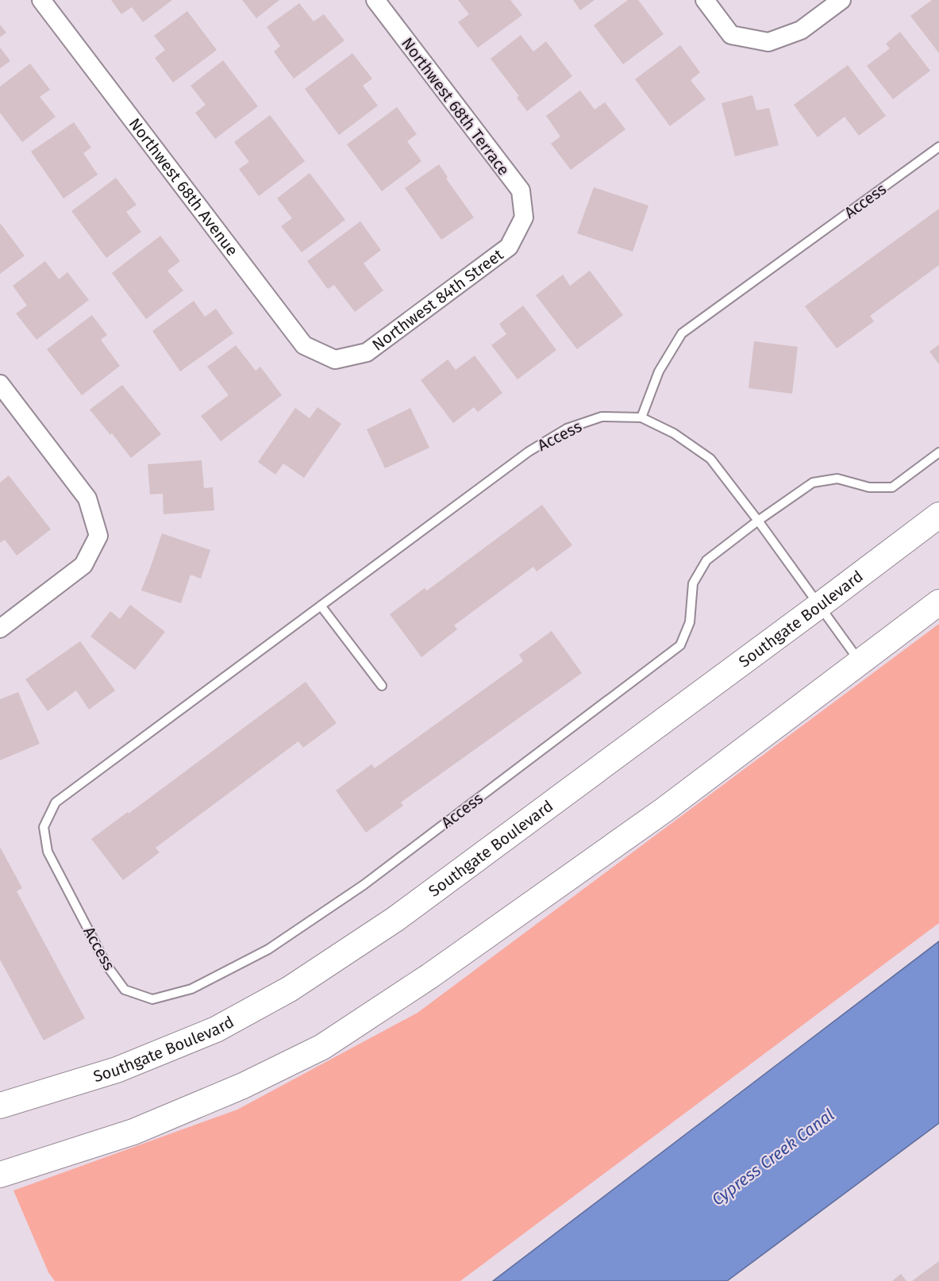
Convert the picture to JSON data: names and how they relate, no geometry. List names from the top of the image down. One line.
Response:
{"streets":{"main road":["Southgate Boulevard"],"street":["Northwest 68th Terrace","Northwest 68th Avenue","Northwest 84th Street"],"lane":["Access"]},"crossings":[["Northwest 68th Terrace","Northwest 84th Street"],["Northwest 68th Avenue","Northwest 84th Street"],["Access","Southgate Boulevard"]],"water":["Cypress Creek Canal"]}
